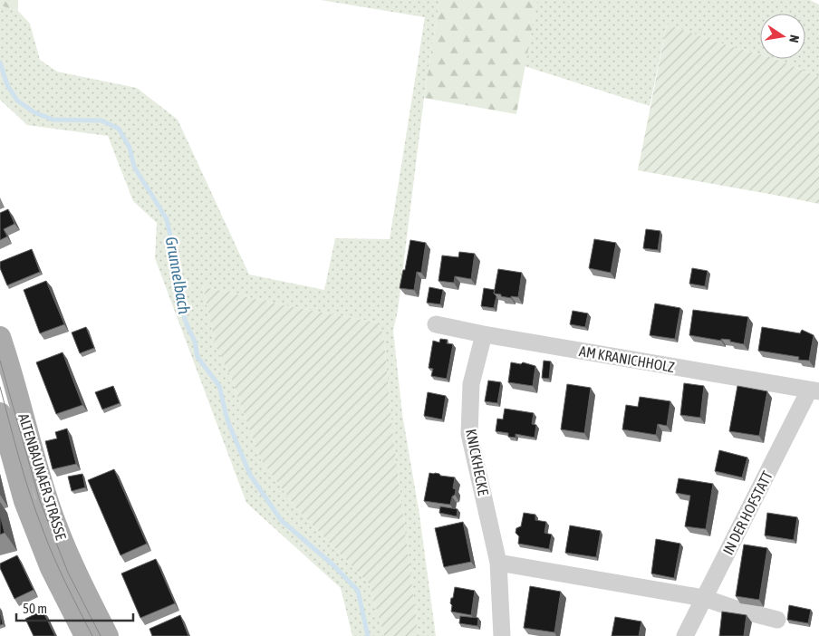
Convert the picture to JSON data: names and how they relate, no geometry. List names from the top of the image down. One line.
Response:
{"streets":{"main road":["ALTENBAUNAER STRASSE"],"street":["AM KRANICHHOLZ","KNICKHECKE","IN DER HOFSTATT"]},"crossings":[["AM KRANICHHOLZ","KNICKHECKE"],["AM KRANICHHOLZ","IN DER HOFSTATT"]],"water":["Grunnelbach"],"scale_bar":"50 m","north":"right"}
